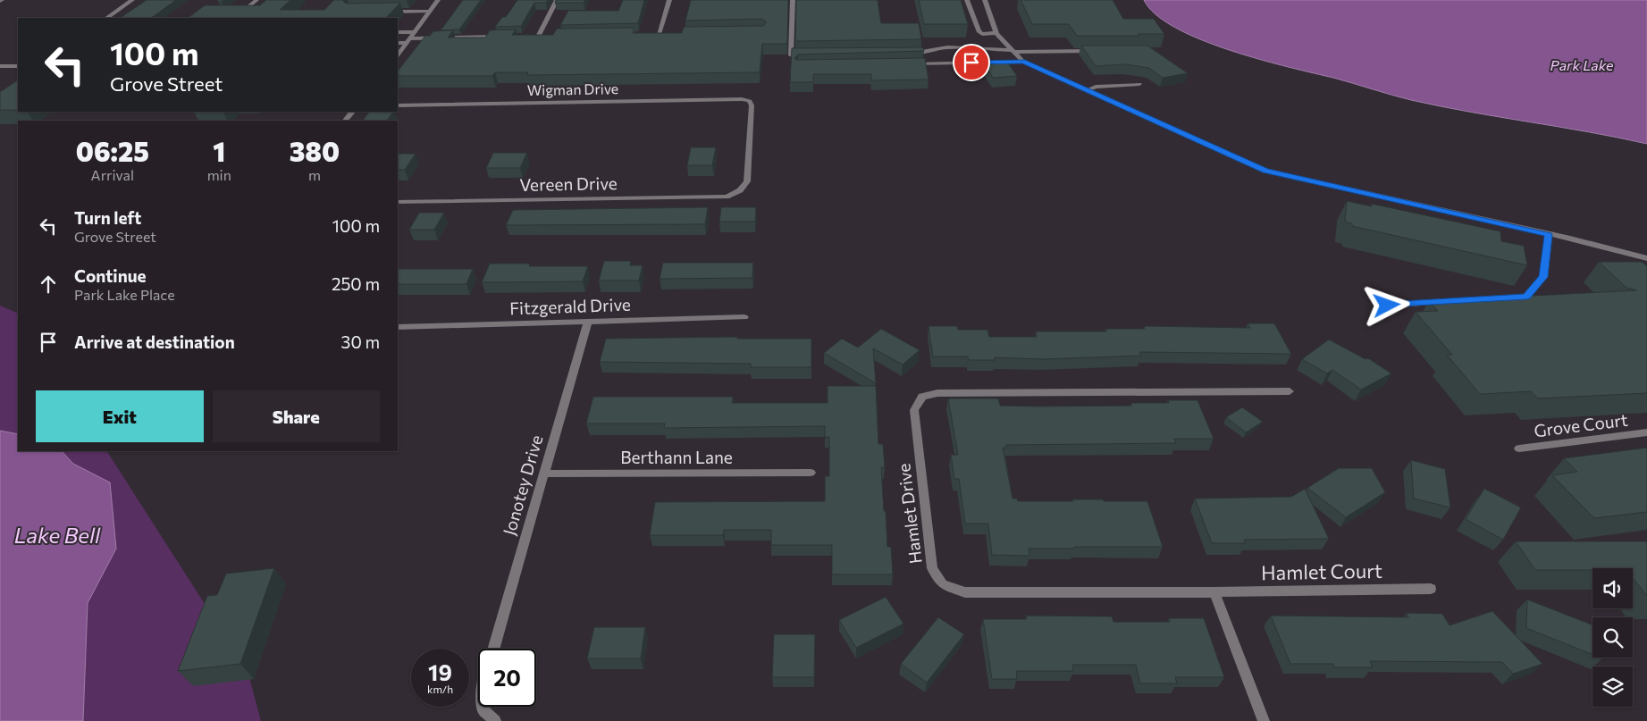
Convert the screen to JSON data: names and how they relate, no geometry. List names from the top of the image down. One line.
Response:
{"streets":{"street":["Wigman Drive","Vereen Drive","Fitzgerald Drive","Grove Court","Berthann Lane","Jonotey Drive","Hamlet Drive","Hamlet Court"]},"crossings":[["Wigman Drive","Vereen Drive"],["Fitzgerald Drive","Jonotey Drive"],["Berthann Lane","Jonotey Drive"],["Hamlet Drive","Hamlet Court"]],"water":["Park Lake","Lake Bell"],"page":{"turn":["100 m","Grove Street"],"eta":["06:25","Arrival","1","min","380","m"],"list":[{"name":"Turn left","note":"Grove Street","value":"100 m"},{"name":"Continue","note":"Park Lake Place","value":"250 m"},{"name":"Arrive at destination","value":"30 m"}],"buttons":["Exit","Share"],"speed":"19 km/h","limit":"20"}}
